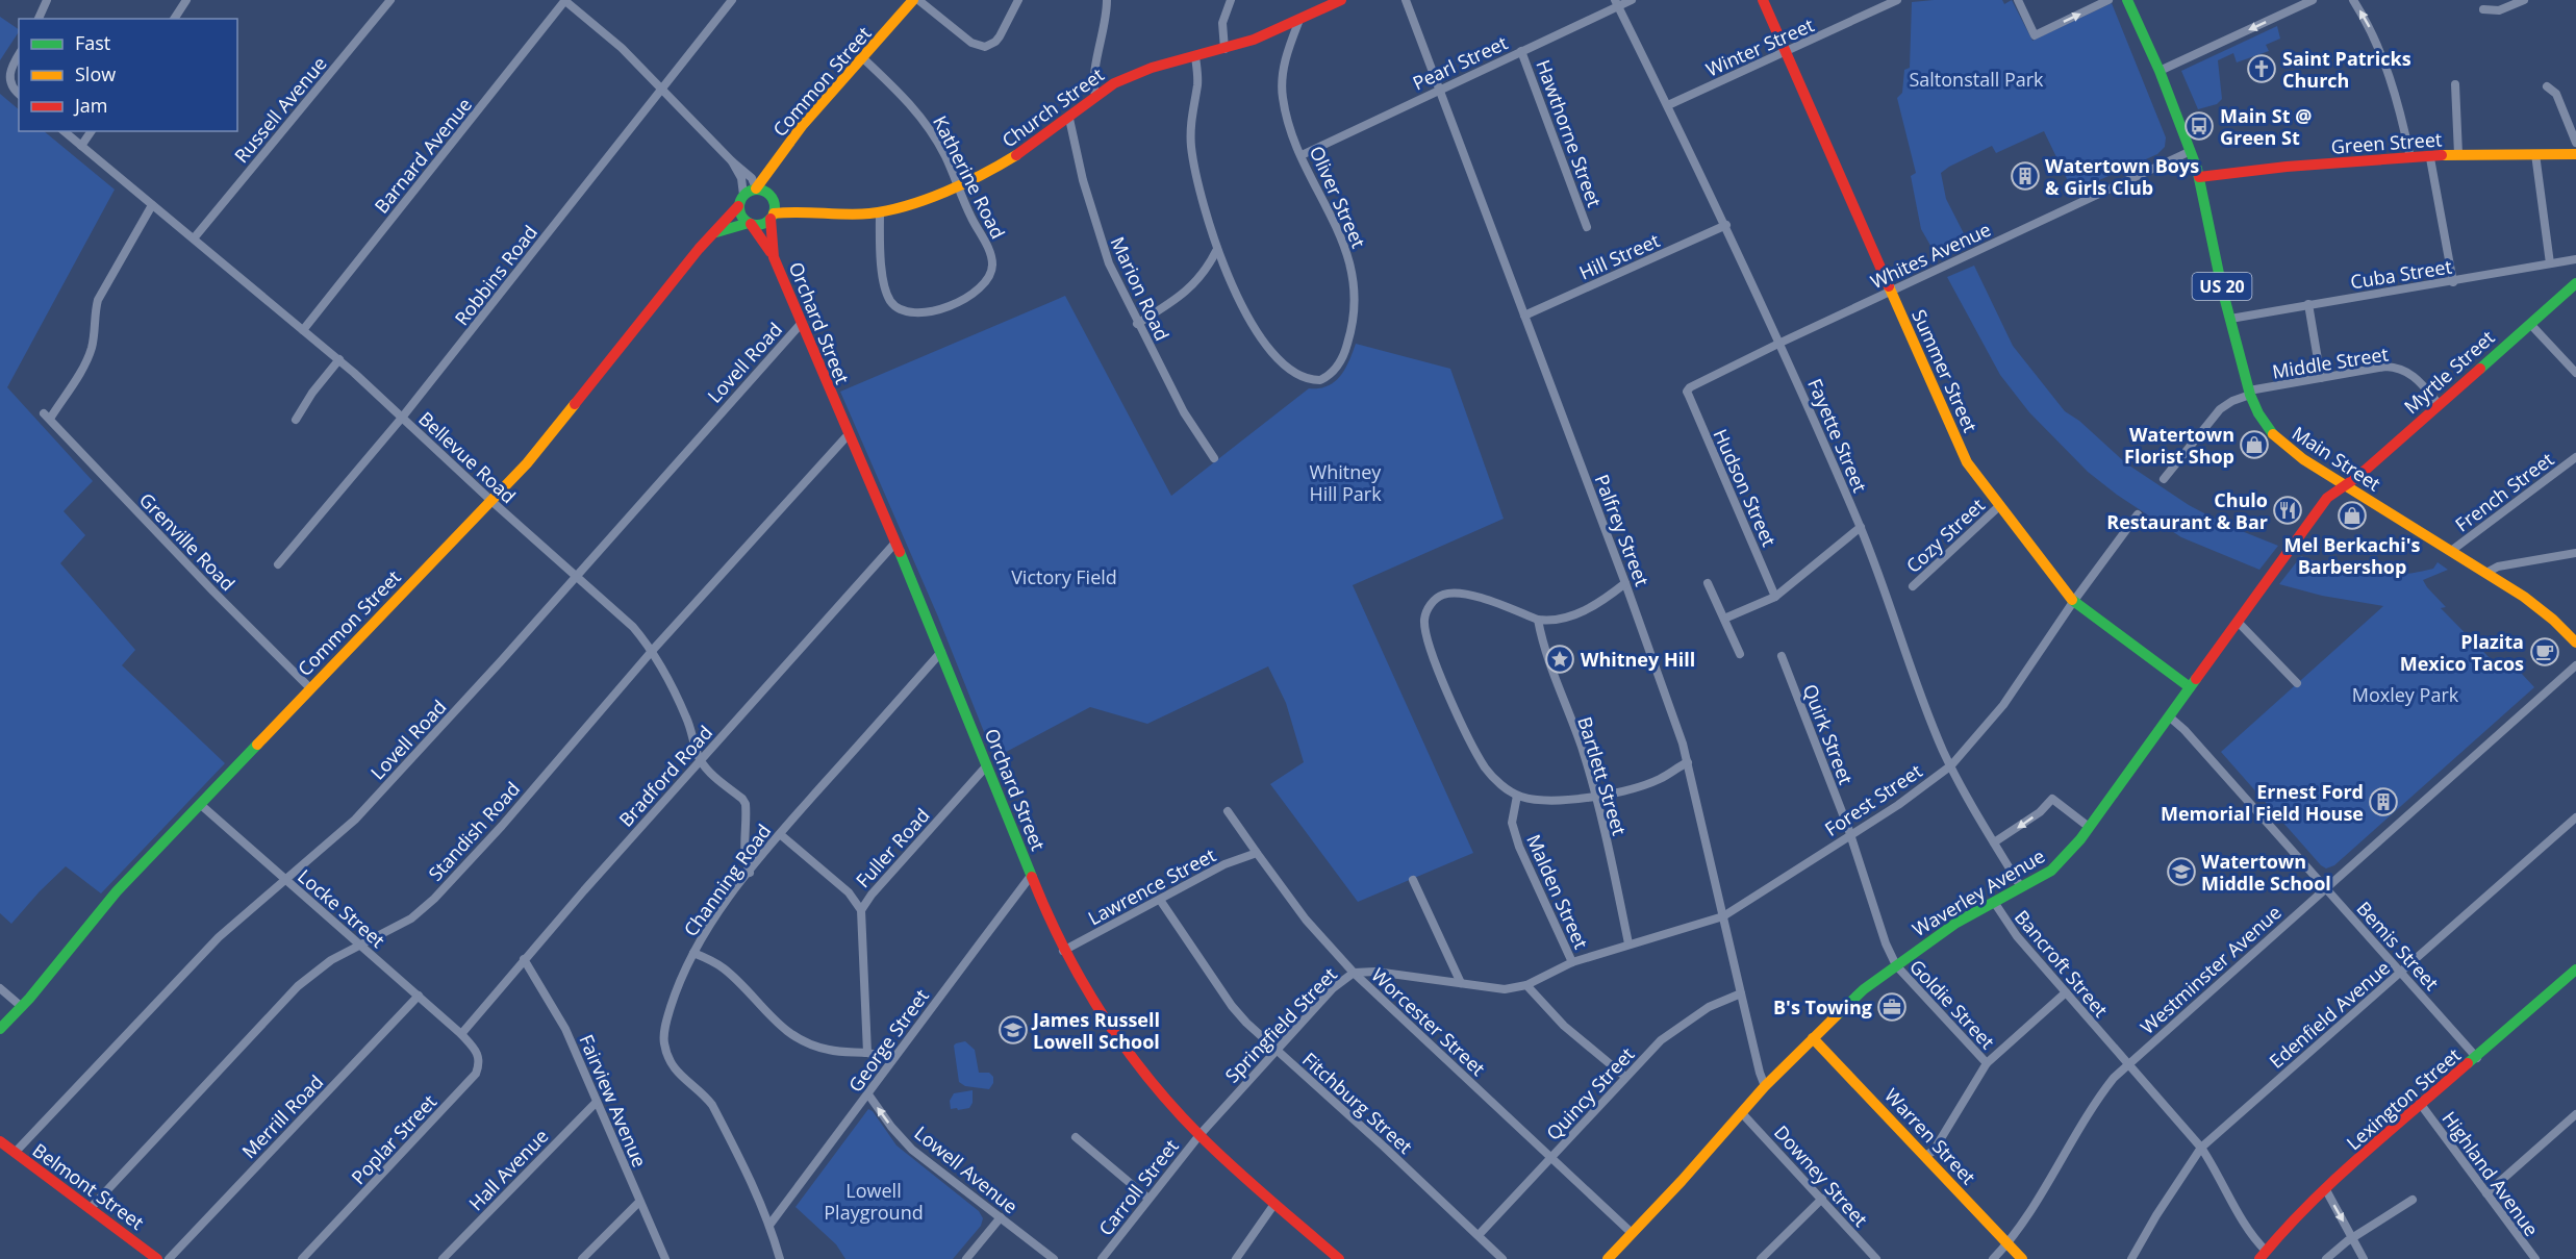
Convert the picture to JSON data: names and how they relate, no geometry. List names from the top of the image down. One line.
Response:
{"streets":{"street":["Winter Street","Pearl Street","Common Street","Church Street","Russell Avenue","Hawthorne Street","Green Street","Barnard Avenue","Katherine Road","Oliver Street","Whites Avenue","Hill Street","Cuba Street","Robbins Road","US 20","Marion Road","Orchard Street","Lovell Road","Middle Street","Summer Street","Myrtle Street","Fayette Street","Bellevue Road","Main Street","Hudson Street","French Street","Palfrey Street","Cozy Street","Grenville Road","Quirk Street","Bradford Road","Bartlett Street","Forest Street","Standish Road","Fuller Road","Channing Road","Lawrence Street","Malden Street","Waverley Avenue","Locke Street","Bemis Street","Bancroft Street","Westminster Avenue","Goldie Street","Edenfield Avenue","Worcester Street","Springfield Street","George Street","Quincy Street","Lexington Street","Fairview Avenue","Fitchburg Street","Merrill Road","Warren Street","Poplar Street","Hall Avenue","Lowell Avenue","Highland Avenue","Downey Street","Belmont Street","Carroll Street"]},"crossings":[["Winter Street","Summer Street"],["Winter Street","Fayette Street"],["Pearl Street","Hawthorne Street"],["Pearl Street","Oliver Street"],["Pearl Street","Fayette Street"],["Pearl Street","Palfrey Street"],["Common Street","Church Street"],["Common Street","Katherine Road"],["Common Street","Orchard Street"],["Common Street","Bellevue Road"],["Common Street","Grenville Road"],["Common Street","Locke Street"],["Church Street","Katherine Road"],["Church Street","Oliver Street"],["Church Street","Marion Road"],["Church Street","Orchard Street"],["Russell Avenue","Bellevue Road"],["Green Street","Main Street"],["Barnard Avenue","Bellevue Road"],["Whites Avenue","Summer Street"],["Whites Avenue","Fayette Street"],["Whites Avenue","Main Street"],["Whites Avenue","Hudson Street"],["Hill Street","Fayette Street"],["Hill Street","Palfrey Street"],["Cuba Street","Main Street"],["Robbins Road","Bellevue Road"],["Orchard Street","Lovell Road"],["Orchard Street","Bradford Road"],["Orchard Street","Standish Road"],["Orchard Street","Fuller Road"],["Orchard Street","Channing Road"],["Orchard Street","Lawrence Street"],["Orchard Street","Springfield Street"],["Orchard Street","George Street"],["Orchard Street","Carroll Street"],["Lovell Road","Bellevue Road"],["Lovell Road","Locke Street"],["Lovell Road","Belmont Street"],["Middle Street","Myrtle Street"],["Middle Street","Main Street"],["Summer Street","Cozy Street"],["Summer Street","Forest Street"],["Summer Street","Waverley Avenue"],["Myrtle Street","Main Street"],["Myrtle Street","Waverley Avenue"],["Fayette Street","Forest Street"],["Fayette Street","Waverley Avenue"],["Bellevue Road","Grenville Road"],["Bellevue Road","Bradford Road"],["Bellevue Road","Standish Road"],["Bellevue Road","Channing Road"],["Main Street","French Street"],["Main Street","Waverley Avenue"],["Palfrey Street","Forest Street"],["Palfrey Street","Waverley Avenue"],["Palfrey Street","Quincy Street"],["Quirk Street","Forest Street"],["Quirk Street","Waverley Avenue"],["Quirk Street","Goldie Street"],["Bradford Road","Locke Street"],["Bradford Road","Fairview Avenue"],["Bradford Road","Poplar Street"],["Bartlett Street","Forest Street"],["Forest Street","Malden Street"],["Forest Street","Springfield Street"],["Standish Road","Locke Street"],["Standish Road","Belmont Street"],["Channing Road","George Street"],["Lawrence Street","Worcester Street"],["Lawrence Street","Fitchburg Street"],["Waverley Avenue","Bemis Street"],["Waverley Avenue","Bancroft Street"],["Waverley Avenue","Goldie Street"],["Waverley Avenue","Worcester Street"],["Waverley Avenue","Warren Street"],["Waverley Avenue","Downey Street"],["Locke Street","Merrill Road"],["Locke Street","Poplar Street"],["Bemis Street","Westminster Avenue"],["Bemis Street","Edenfield Avenue"],["Bemis Street","Lexington Street"],["Bancroft Street","Westminster Avenue"],["Bancroft Street","Edenfield Avenue"],["Bancroft Street","Lexington Street"],["Westminster Avenue","Warren Street"],["Worcester Street","Springfield Street"],["Worcester Street","Quincy Street"],["Springfield Street","Fitchburg Street"],["Springfield Street","Carroll Street"],["George Street","Lowell Avenue"],["Quincy Street","Fitchburg Street"],["Lexington Street","Highland Avenue"],["Fairview Avenue","Hall Avenue"]],"one_way":["Lowell Avenue"],"parks":["Saltonstall Park","Whitney Hill Park","Victory Field","Moxley Park","Lowell Playground"],"places":{"church":["Saint Patricks Church"],"bus stop":["Main St @ Green St"],"building":["Watertown Boys & Girls Club","Ernest Ford Memorial Field House"],"shop":["Watertown Florist Shop","Mel Berkachi's Barbershop"],"restaurant":["Chulo Restaurant & Bar"],"cafe":["Plazita Mexico Tacos"],"place":["Whitney Hill"],"school or university":["Watertown Middle School","James Russell Lowell School"],"office":["B's Towing"]},"legend":["Fast","Slow","Jam"]}
